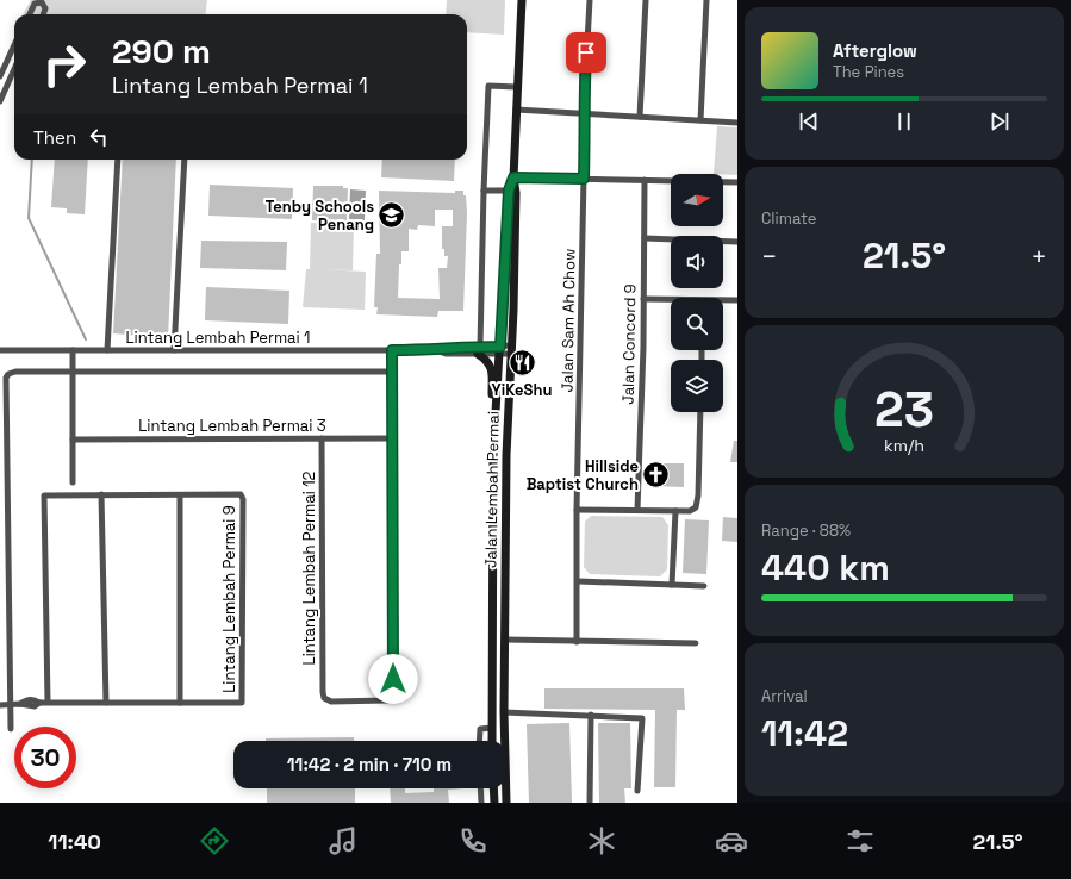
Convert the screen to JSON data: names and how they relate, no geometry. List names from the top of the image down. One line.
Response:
{"streets":{"main road":["Jalan Lembah Permai"],"street":["Jalan Sam Ah Chow","Lintang Lembah Permai 1","Jalan Concord 9","Lintang Lembah Permai 3","Lintang Lembah Permai 12","Lintang Lembah Permai 9"]},"crossings":[["Lintang Lembah Permai 1","Jalan Lembah Permai"],["Lintang Lembah Permai 3","Lintang Lembah Permai 12"]],"places":{"school or university":["Tenby Schools Penang"],"restaurant":["YiKeShu"],"church":["Hillside Baptist Church"]},"north":"right","page":{"turn":["290 m","Lintang Lembah Permai 1"],"song":["Afterglow","The Pines"],"then":"Then","tile":["Climate",["Range · 88%","440 km"],["Arrival","11:42"]],"heat":["−","21.5°","+"],"limit":"30","trip":"11:42 · 2 min · 710 m","tabs":["11:40","21.5°"],"gauge":["23","km/h"]}}
